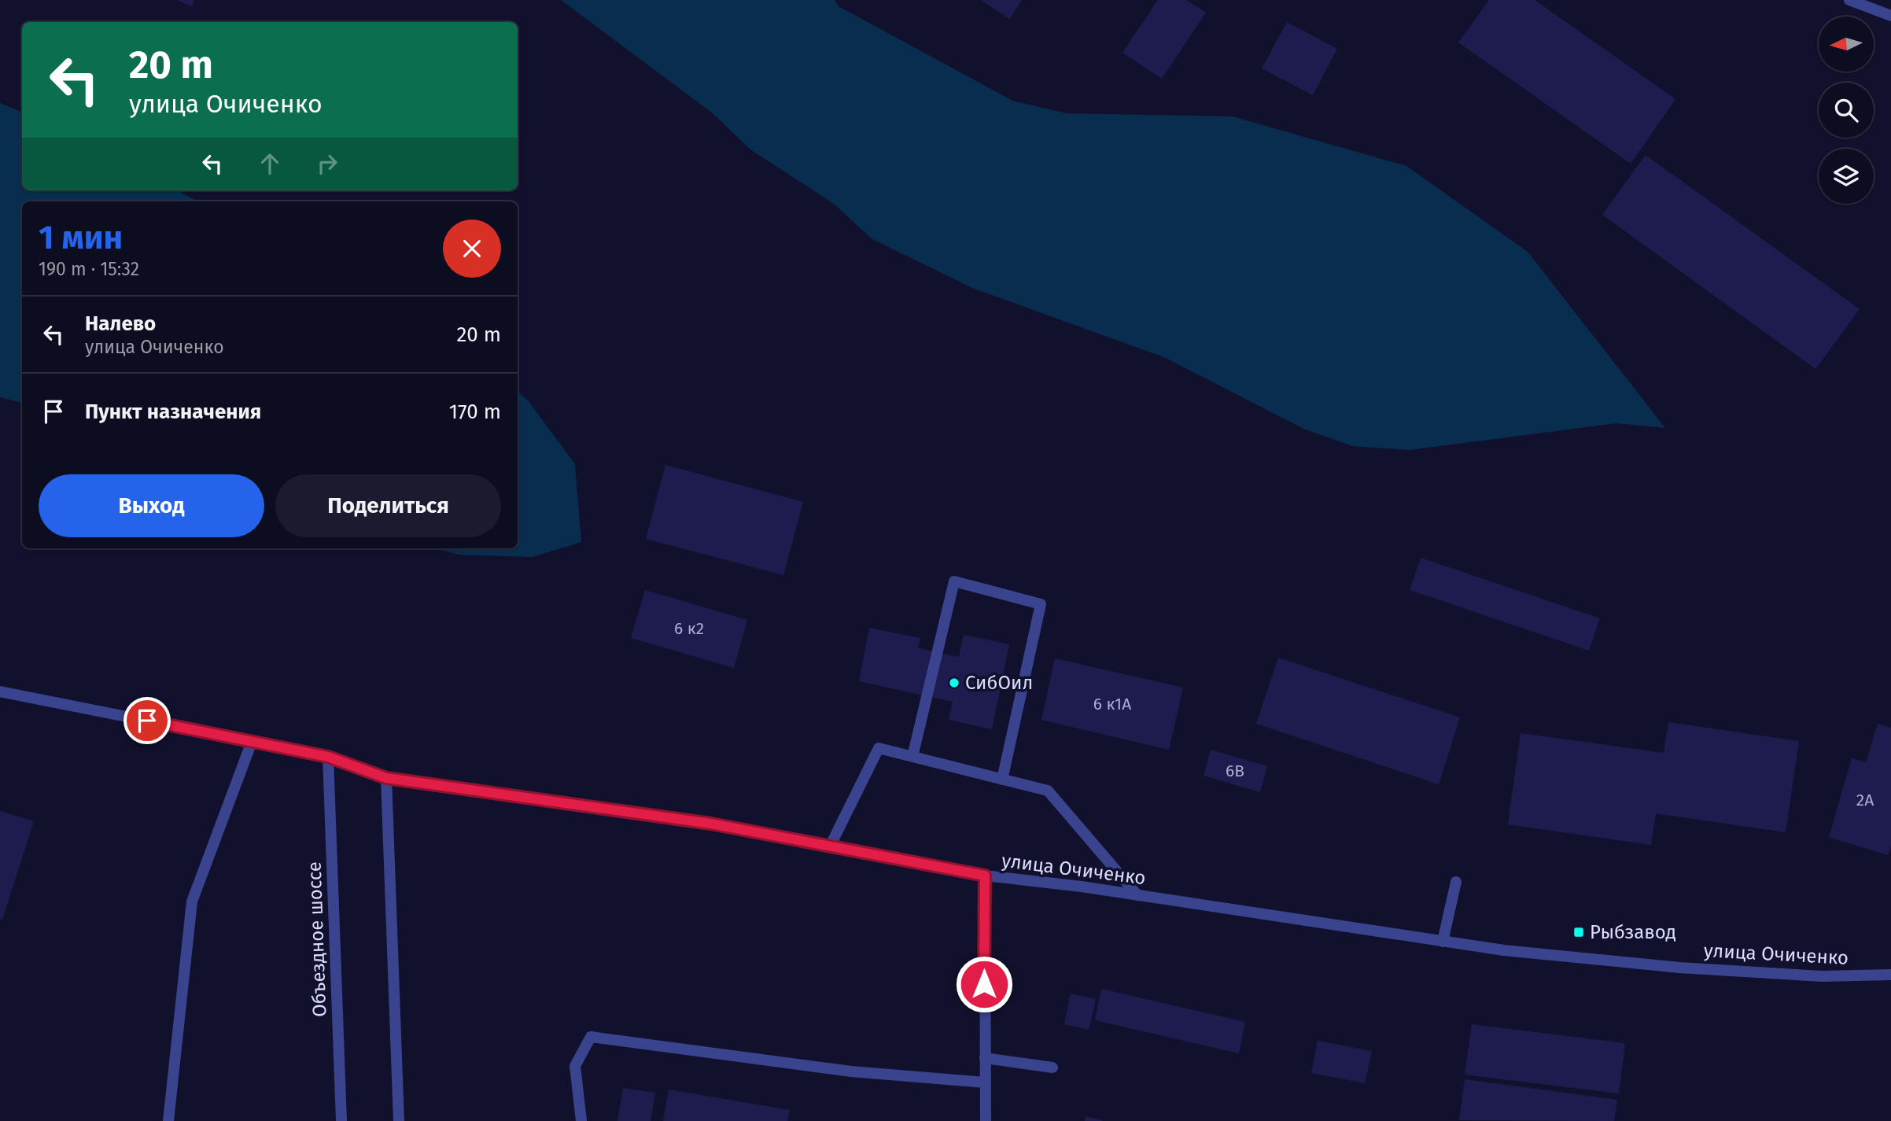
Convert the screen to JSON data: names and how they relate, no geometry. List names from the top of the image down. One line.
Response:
{"streets":{"street":["улица Очиченко","Объездное шоссе"]},"crossings":[["улица Очиченко","Объездное шоссе"]],"places":{"other":["СибОил"],"transit":["Рыбзавод"]},"house_numbers":["6 к2","6 к1А","6В","2А"],"north":"left","page":{"turn":["20 m","улица Очиченко"],"heading":["1 мин","190 m · 15:32"],"list":[{"name":"Налево","note":"улица Очиченко","value":"20 m"},{"name":"Пункт назначения","value":"170 m"}],"buttons":["Выход","Поделиться"]}}
